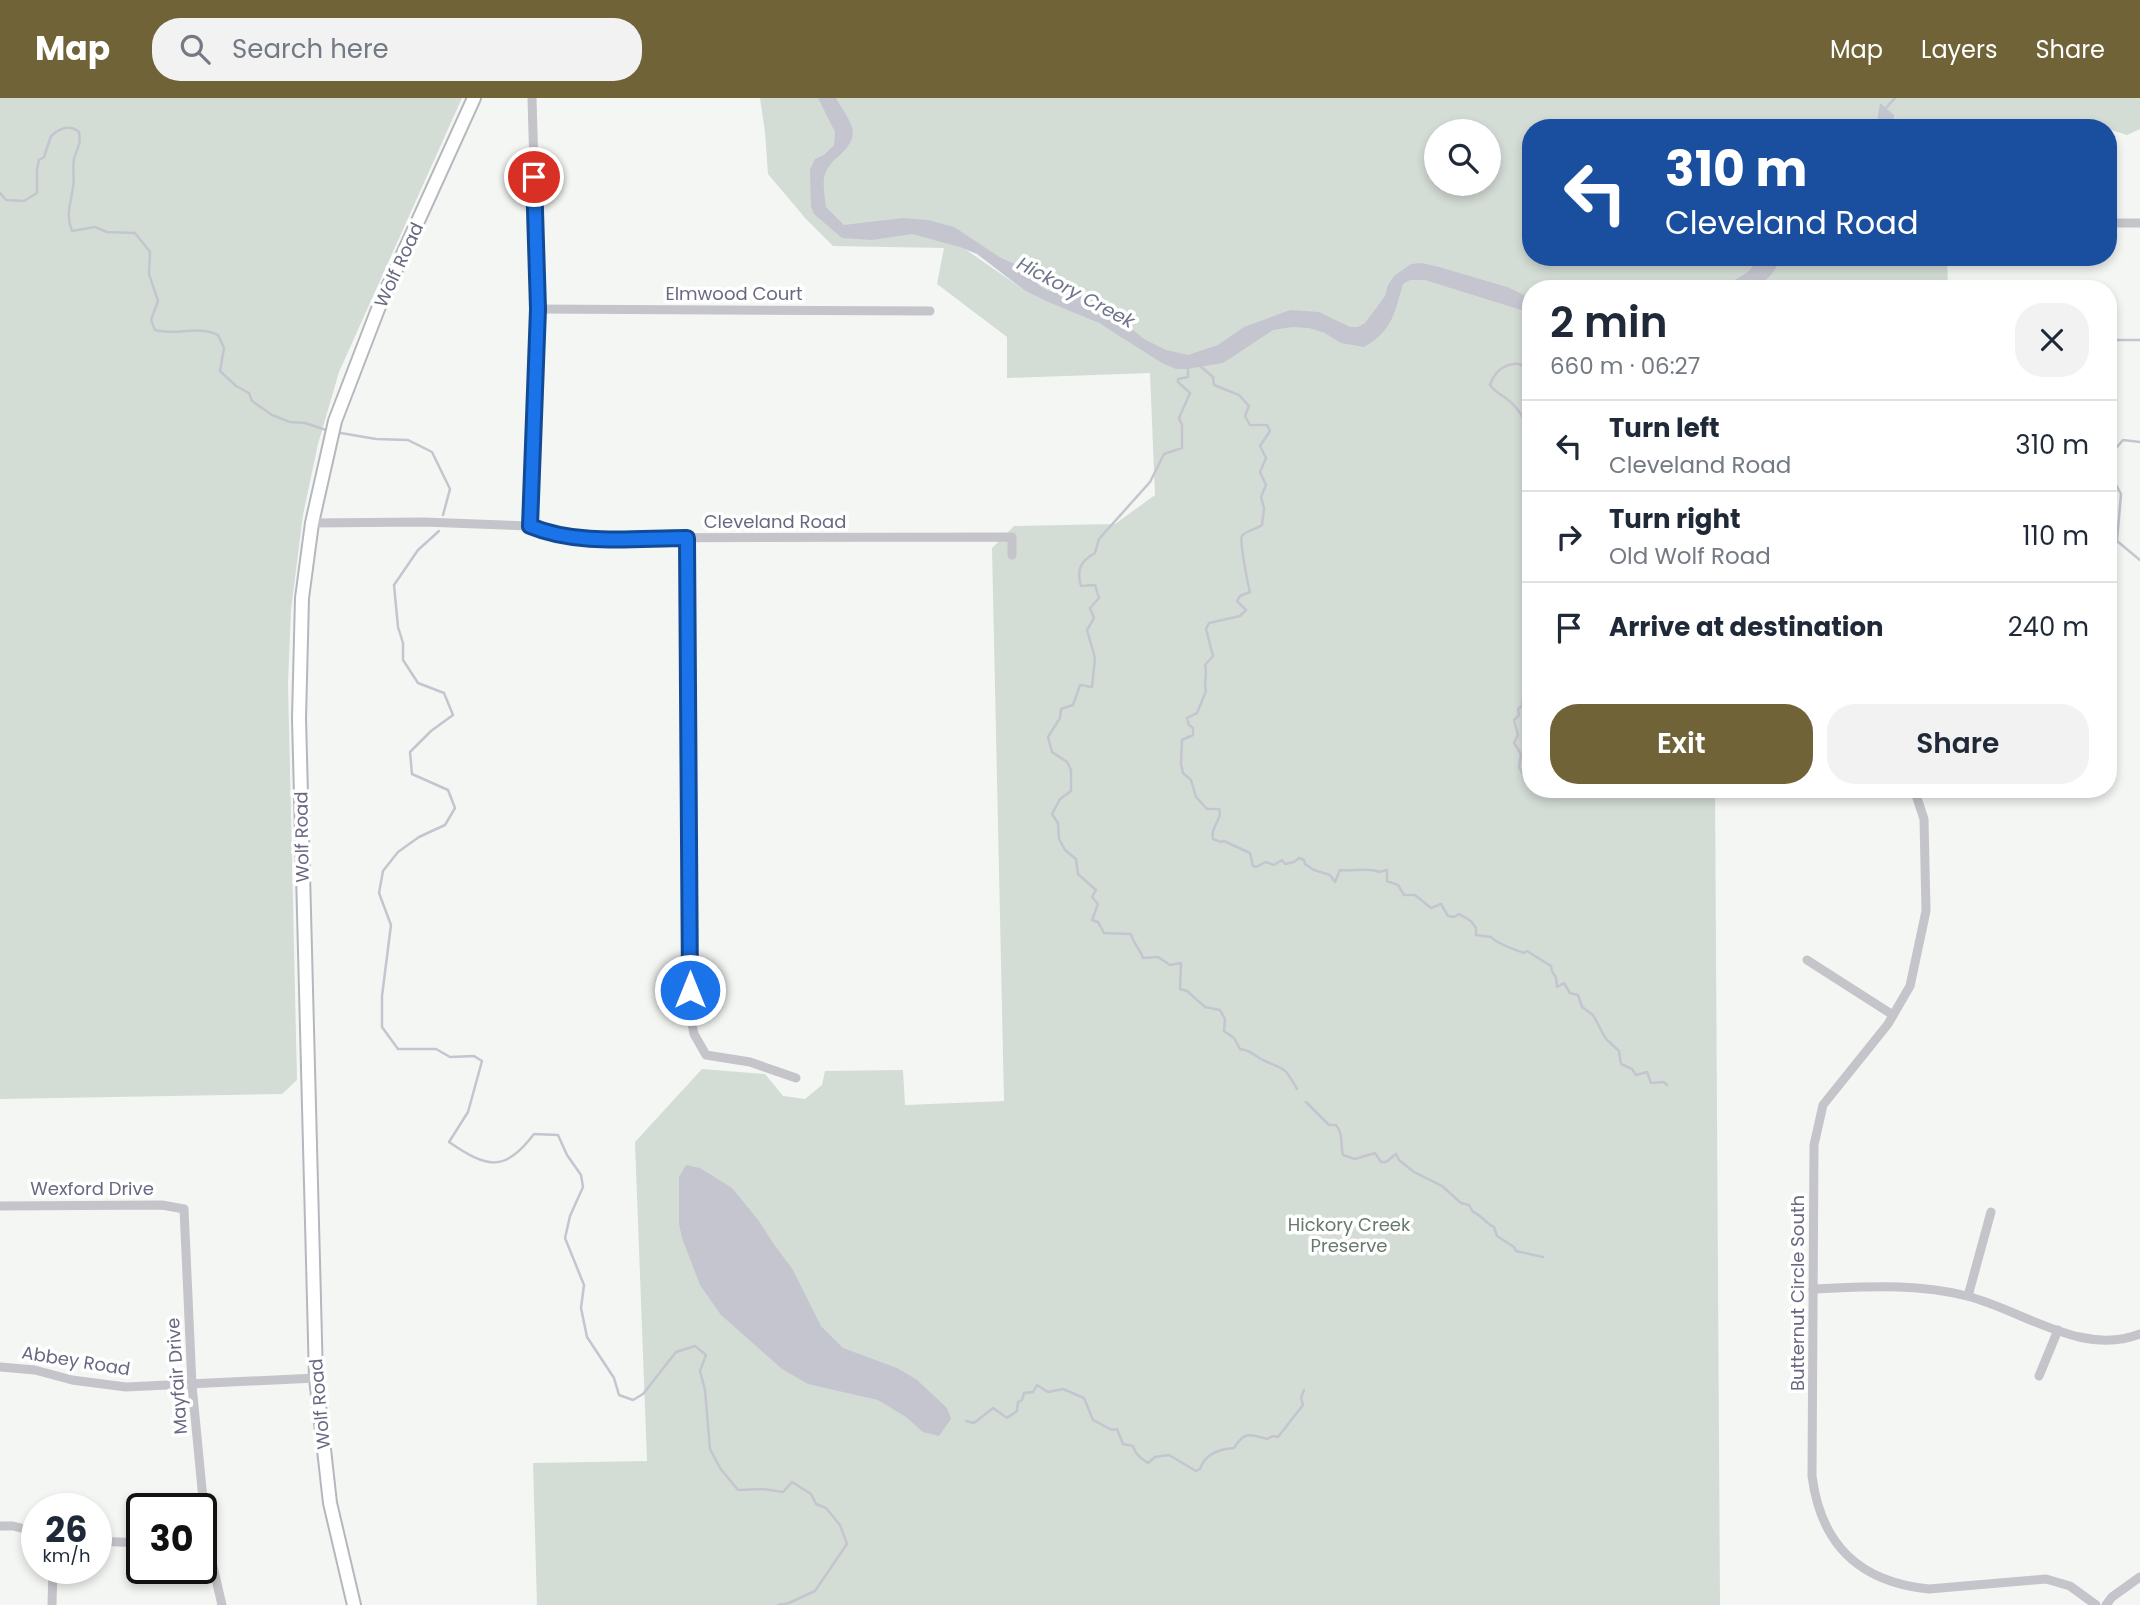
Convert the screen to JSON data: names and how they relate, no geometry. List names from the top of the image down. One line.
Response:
{"streets":{"main road":["Wolf Road"],"street":["Elmwood Court","Cleveland Road","Wexford Drive","Butternut Circle South","Abbey Road","Mayfair Drive"]},"crossings":[["Wolf Road","Cleveland Road"],["Wolf Road","Abbey Road"],["Wexford Drive","Mayfair Drive"],["Abbey Road","Mayfair Drive"]],"water":["Hickory Creek"],"parks":["Hickory Creek Preserve"],"page":{"header":"Map","search":"Search here","nav":["Map","Layers","Share"],"turn":["310 m","Cleveland Road"],"heading":["2 min","660 m · 06:27"],"list":[{"name":"Turn left","note":"Cleveland Road","value":"310 m"},{"name":"Turn right","note":"Old Wolf Road","value":"110 m"},{"name":"Arrive at destination","value":"240 m"}],"buttons":["Exit","Share"],"speed":"26 km/h","limit":"30"}}
